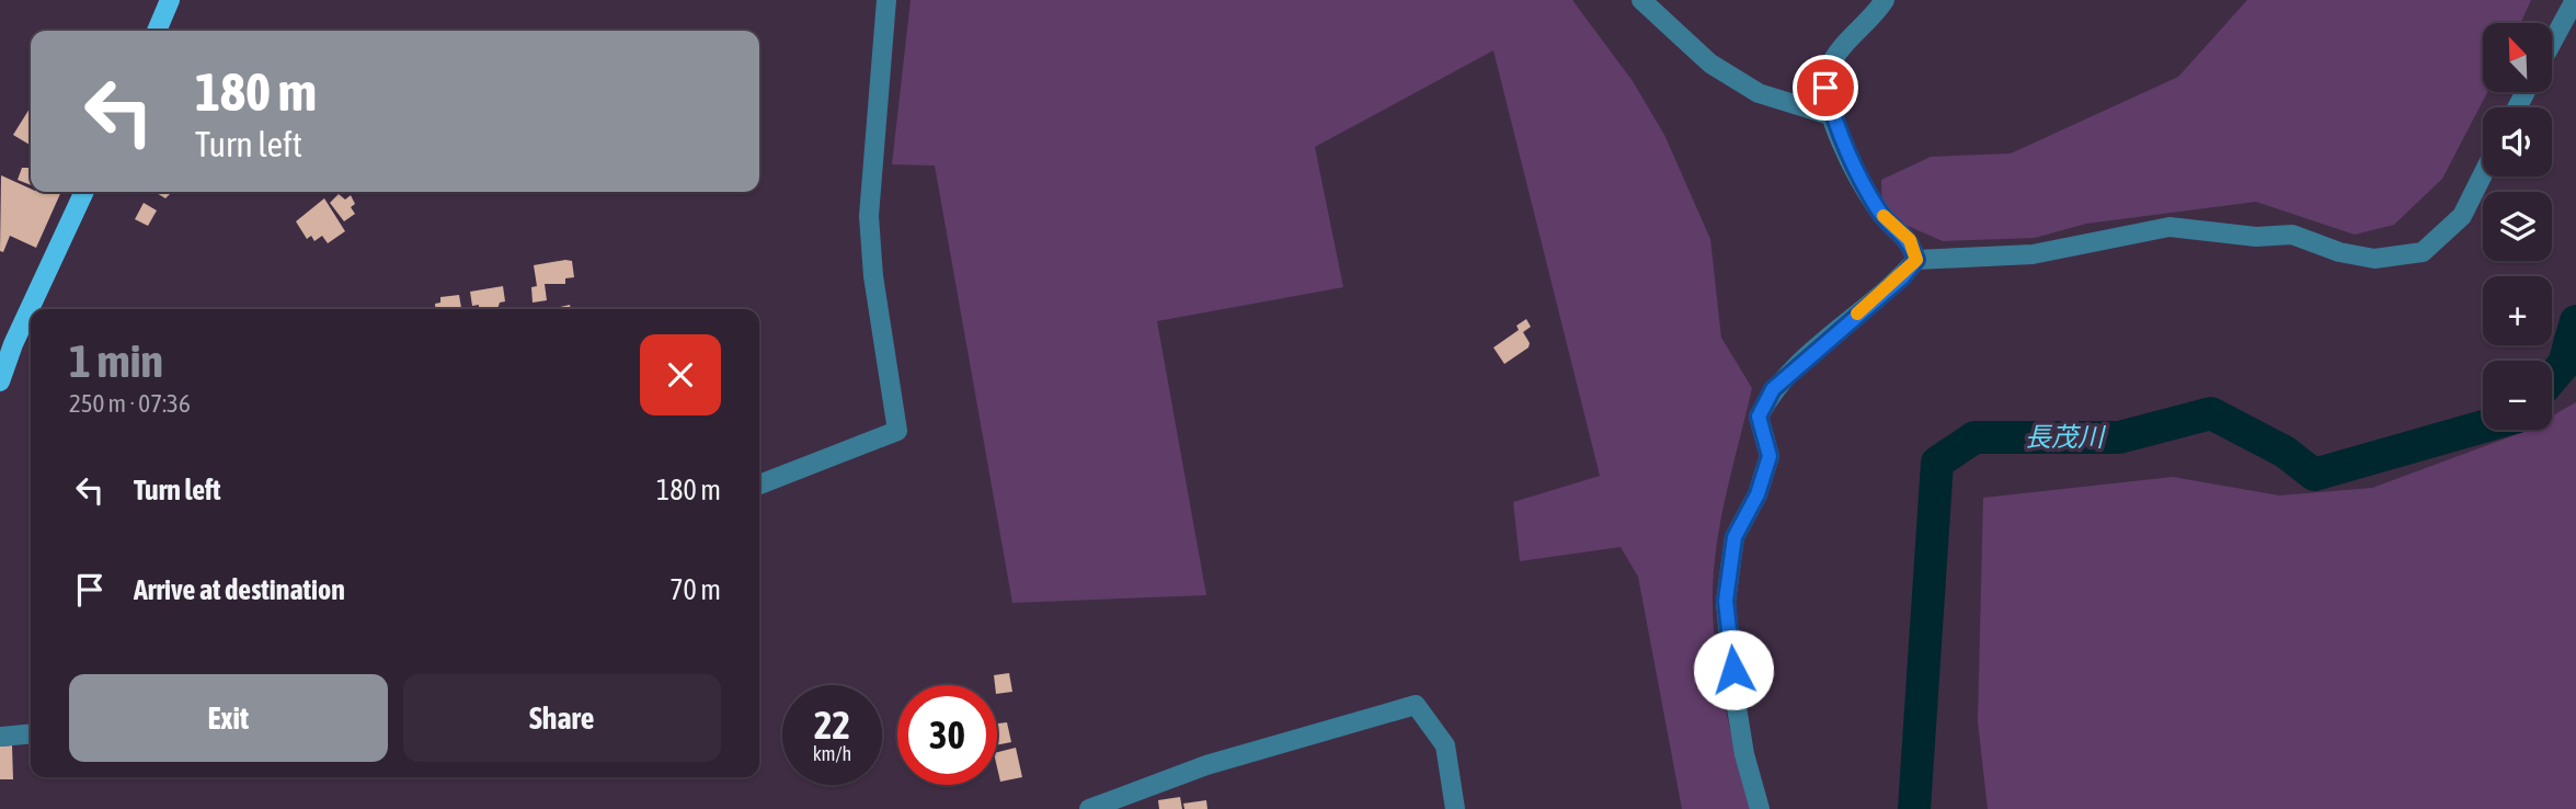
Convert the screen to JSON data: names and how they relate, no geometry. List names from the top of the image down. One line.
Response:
{"water":["長茂川"],"north":"top left","page":{"map_buttons":["+","−"],"turn":["180 m","Turn left"],"heading":["1 min","250 m · 07:36"],"list":[{"name":"Turn left","value":"180 m"},{"name":"Arrive at destination","value":"70 m"}],"buttons":["Exit","Share"],"speed":"22 km/h","limit":"30"}}
